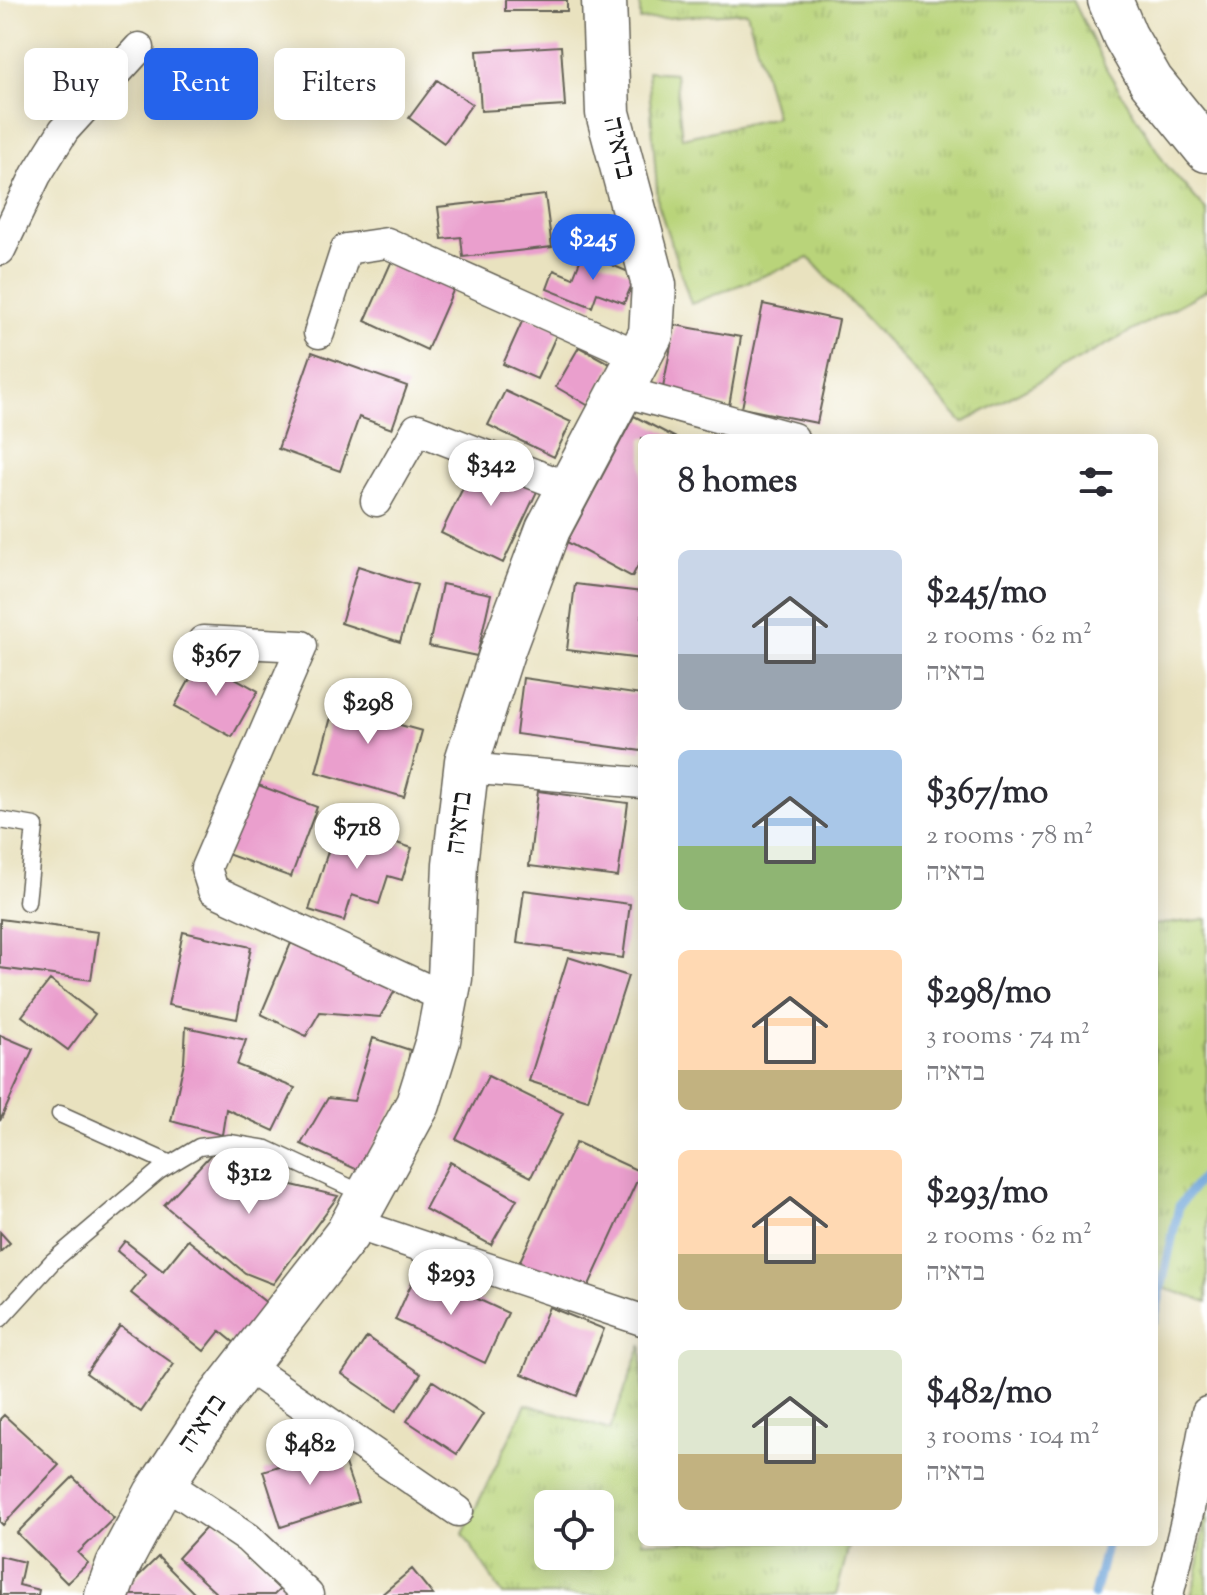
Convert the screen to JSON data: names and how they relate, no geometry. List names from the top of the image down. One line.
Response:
{"streets":{"street":["בדאיה"]},"page":{"chip":["Buy","Rent","Filters"],"price":["$245","$342","$367","$298","$718","$312","$293","$482"],"heading":"8 homes","list":[{"name":"$245/mo","note":"2 rooms · 62 m² · בדאיה"},{"name":"$367/mo","note":"2 rooms · 78 m² · בדאיה"},{"name":"$298/mo","note":"3 rooms · 74 m² · בדאיה"},{"name":"$293/mo","note":"2 rooms · 62 m² · בדאיה"},{"name":"$482/mo","note":"3 rooms · 104 m² · בדאיה"}]}}
